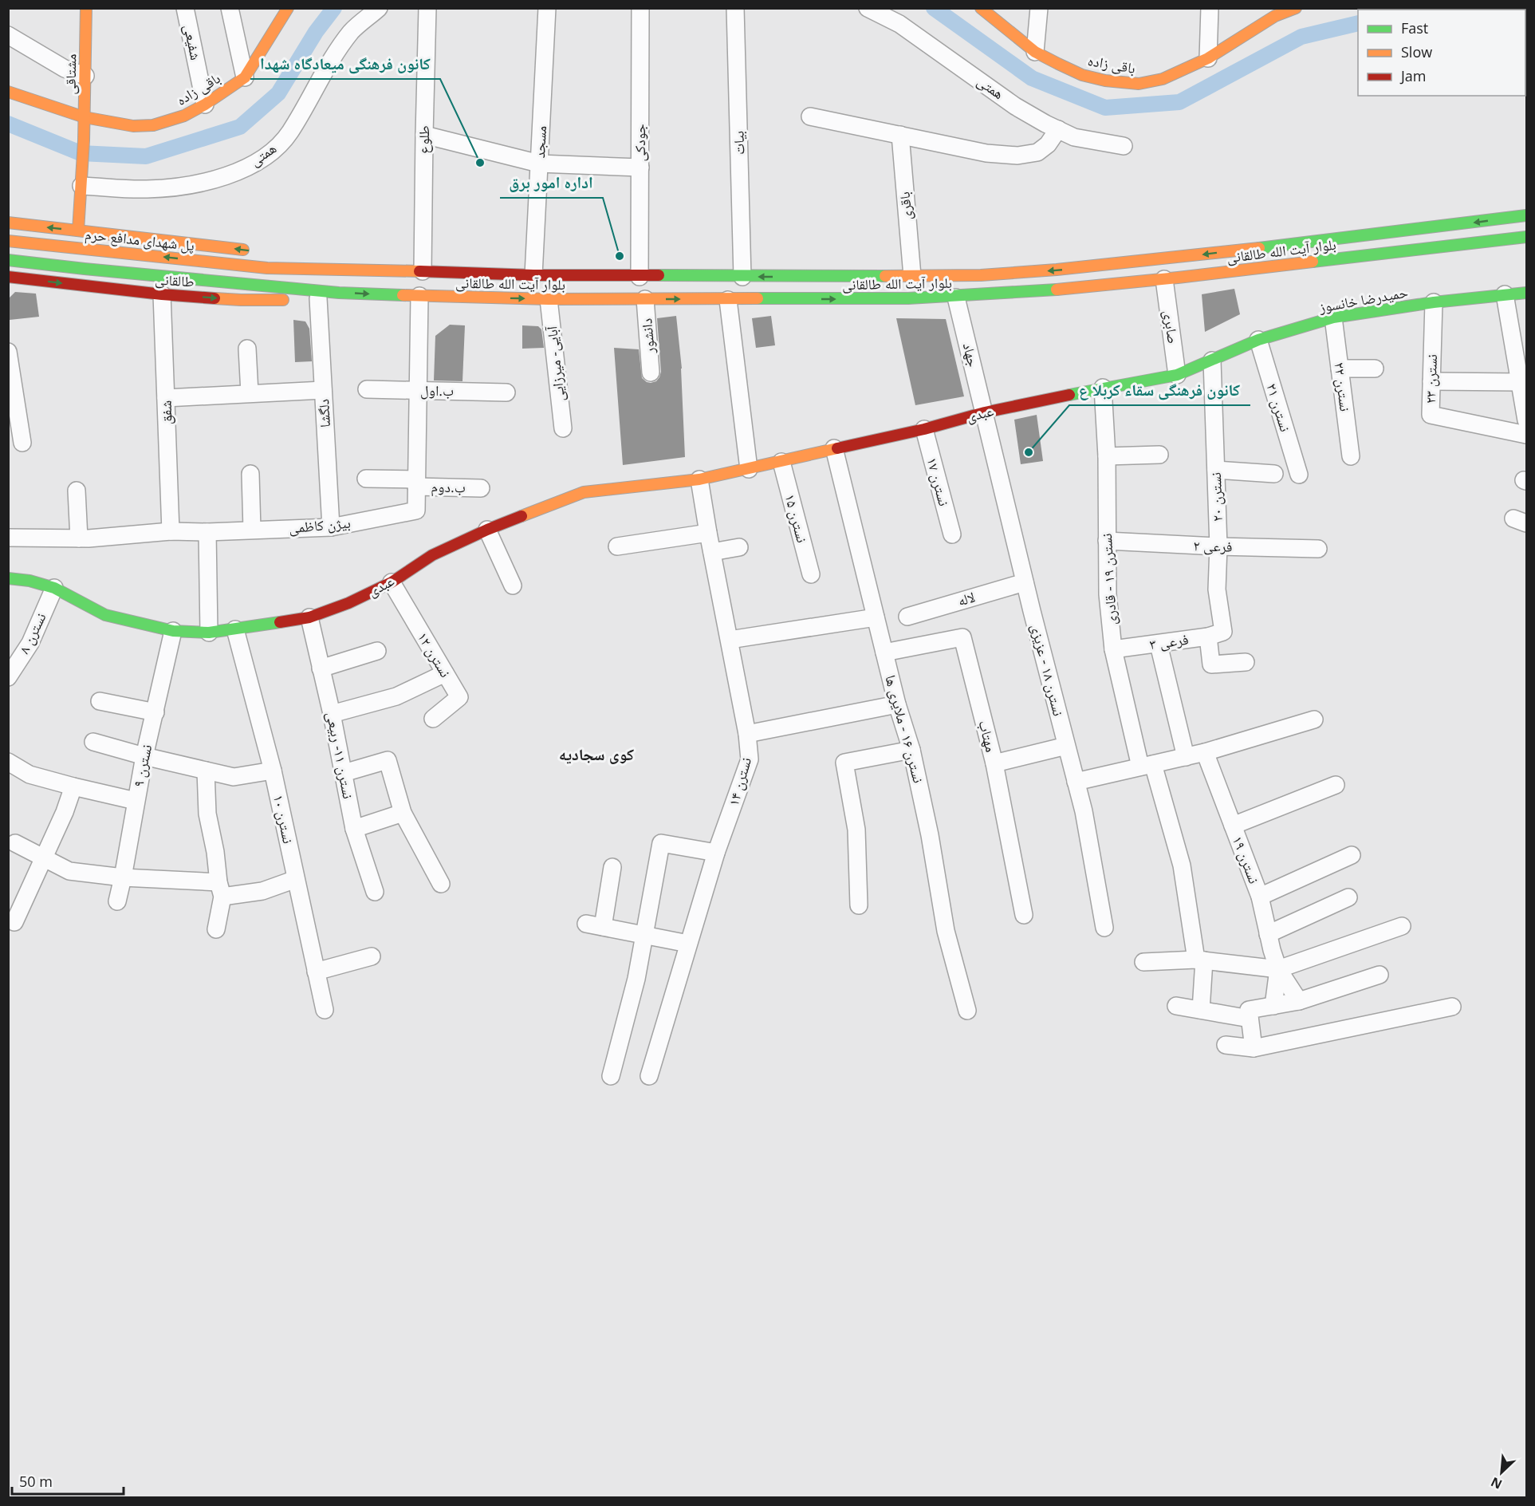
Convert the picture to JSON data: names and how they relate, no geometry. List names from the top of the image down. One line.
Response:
{"streets":{"main road":["باقی زاده","مشتاقی","پل شهدای مدافع حرم","بلوار آیت الله طالقانی","طالقانی","حمیدرضا خانسوز","عبدی"],"street":["شفیعی","همتی","طلوع","مسجد","جودکی","بیات","باقری","صابری","دانشور","جهاد","آبایی- میرزایی","نسترن ۲۳","نسترن ۲۲","ب.اول","نسترن ۲۱","شفق","دلگشا","نسترن ۱۷","ب.دوم","نسترن ۲۰","نسترن ۱۵","بیژن کاظمی","فرعی ۲","نسترن ۱۹ - قادری","لاله","نسترن ۸","فرعی ۳","نسترن ۱۲","نسترن ۱۸ - عزیزی","نسترن ۱۶ - ملایری ها","مهتاب","نسترن ۱۱- ربیعی","نسترن ۹","نسترن ۱۴","نسترن ۱۰","نسترن ۱۹"]},"crossings":[["شفیعی","باقی زاده"],["باقی زاده","مشتاقی"],["مشتاقی","همتی"],["طلوع","بلوار آیت الله طالقانی"],["مسجد","بلوار آیت الله طالقانی"],["جودکی","بلوار آیت الله طالقانی"],["بیات","بلوار آیت الله طالقانی"],["باقری","بلوار آیت الله طالقانی"],["پل شهدای مدافع حرم","بلوار آیت الله طالقانی"],["بلوار آیت الله طالقانی","طالقانی"],["بلوار آیت الله طالقانی","صابری"],["بلوار آیت الله طالقانی","دانشور"],["بلوار آیت الله طالقانی","جهاد"],["بلوار آیت الله طالقانی","آبایی- میرزایی"],["بلوار آیت الله طالقانی","بیژن کاظمی"],["طالقانی","شفق"],["طالقانی","دلگشا"],["حمیدرضا خانسوز","نسترن ۲۳"],["حمیدرضا خانسوز","نسترن ۲۲"],["حمیدرضا خانسوز","نسترن ۲۱"],["حمیدرضا خانسوز","عبدی"],["حمیدرضا خانسوز","نسترن ۲۰"],["صابری","عبدی"],["جهاد","عبدی"],["جهاد","نسترن ۱۸ - عزیزی"],["ب.اول","بیژن کاظمی"],["شفق","بیژن کاظمی"],["دلگشا","بیژن کاظمی"],["عبدی","نسترن ۱۷"],["عبدی","نسترن ۲۰"],["عبدی","نسترن ۱۵"],["عبدی","نسترن ۱۹ - قادری"],["عبدی","نسترن ۸"],["عبدی","نسترن ۱۲"],["عبدی","نسترن ۱۸ - عزیزی"],["عبدی","نسترن ۱۶ - ملایری ها"],["عبدی","نسترن ۱۱- ربیعی"],["عبدی","نسترن ۹"],["عبدی","نسترن ۱۴"],["عبدی","نسترن ۱۰"],["ب.دوم","بیژن کاظمی"],["نسترن ۲۰","فرعی ۲"],["نسترن ۲۰","فرعی ۳"],["فرعی ۲","نسترن ۱۹ - قادری"],["نسترن ۱۹ - قادری","فرعی ۳"],["لاله","نسترن ۱۸ - عزیزی"],["نسترن ۱۶ - ملایری ها","مهتاب"]],"districts":["کوی سجادیه"],"places":["کانون فرهنگی میعادگاه شهدا","اداره امور برق","کانون فرهنگی سقاء کربلا ع"],"legend":["Fast","Slow","Jam"],"scale_bar":"50 m","north":"bottom left"}
